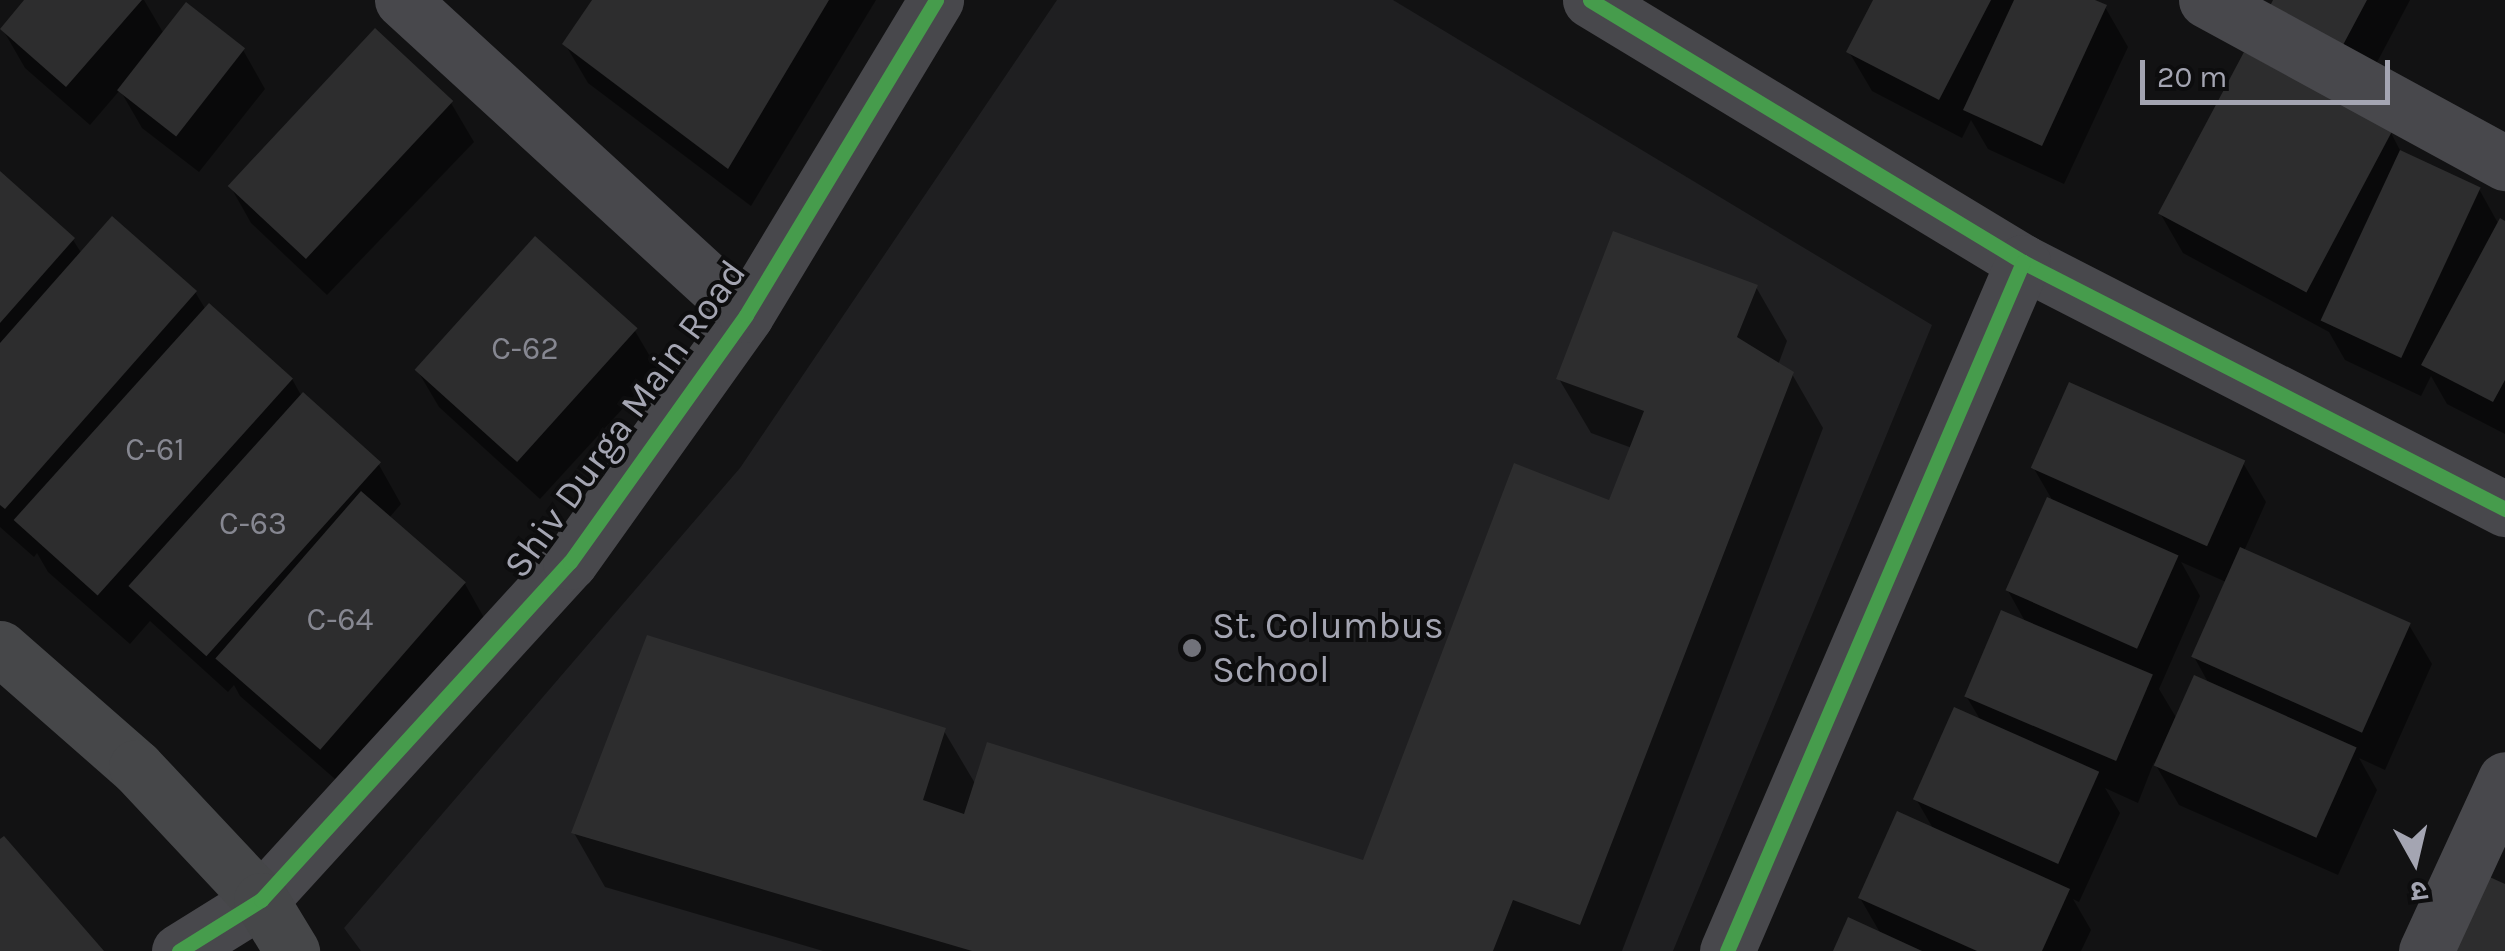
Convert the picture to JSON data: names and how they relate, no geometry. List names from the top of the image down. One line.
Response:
{"streets":{"street":["Shiv Durga Main Road"]},"places":["St. Columbus School"],"house_numbers":["C-62","C-61","C-63","C-64"],"scale_bar":"20 m","north":"bottom"}
